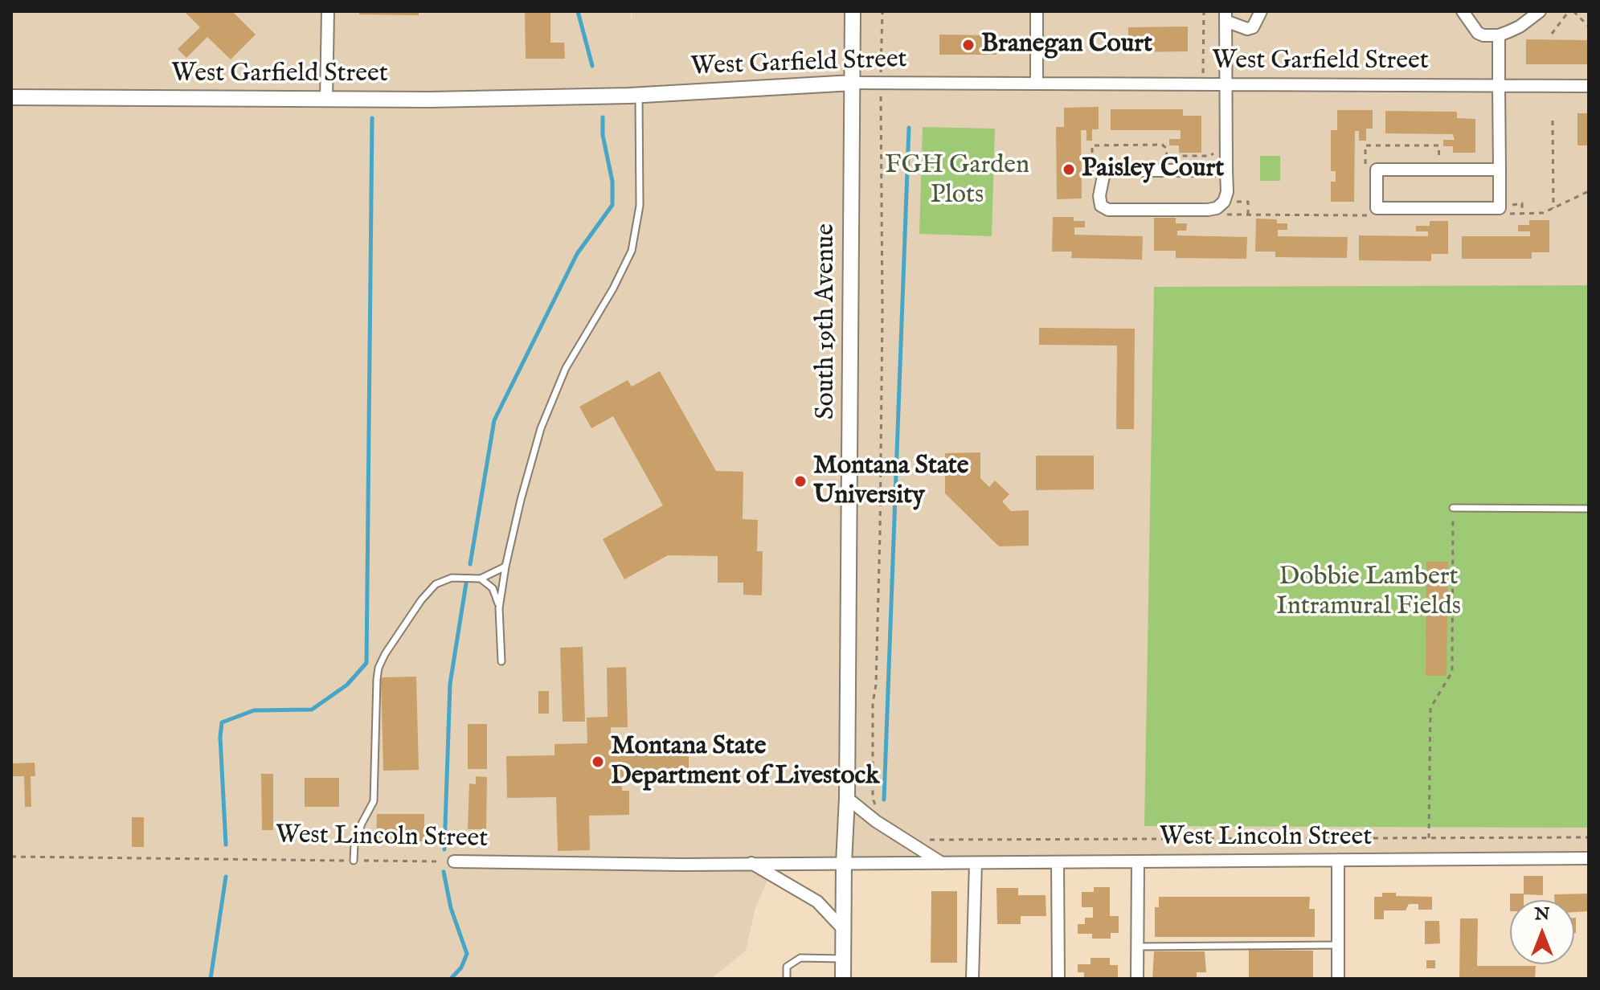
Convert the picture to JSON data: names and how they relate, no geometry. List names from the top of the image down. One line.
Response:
{"streets":{"main road":["West Garfield Street","South 19th Avenue"],"street":["West Lincoln Street"]},"crossings":[["West Garfield Street","South 19th Avenue"],["South 19th Avenue","West Lincoln Street"]],"parks":["FGH Garden Plots","Dobbie Lambert Intramural Fields"],"places":["Branegan Court","Paisley Court","Montana State University","Montana State Department of Livestock"],"north":"top"}
